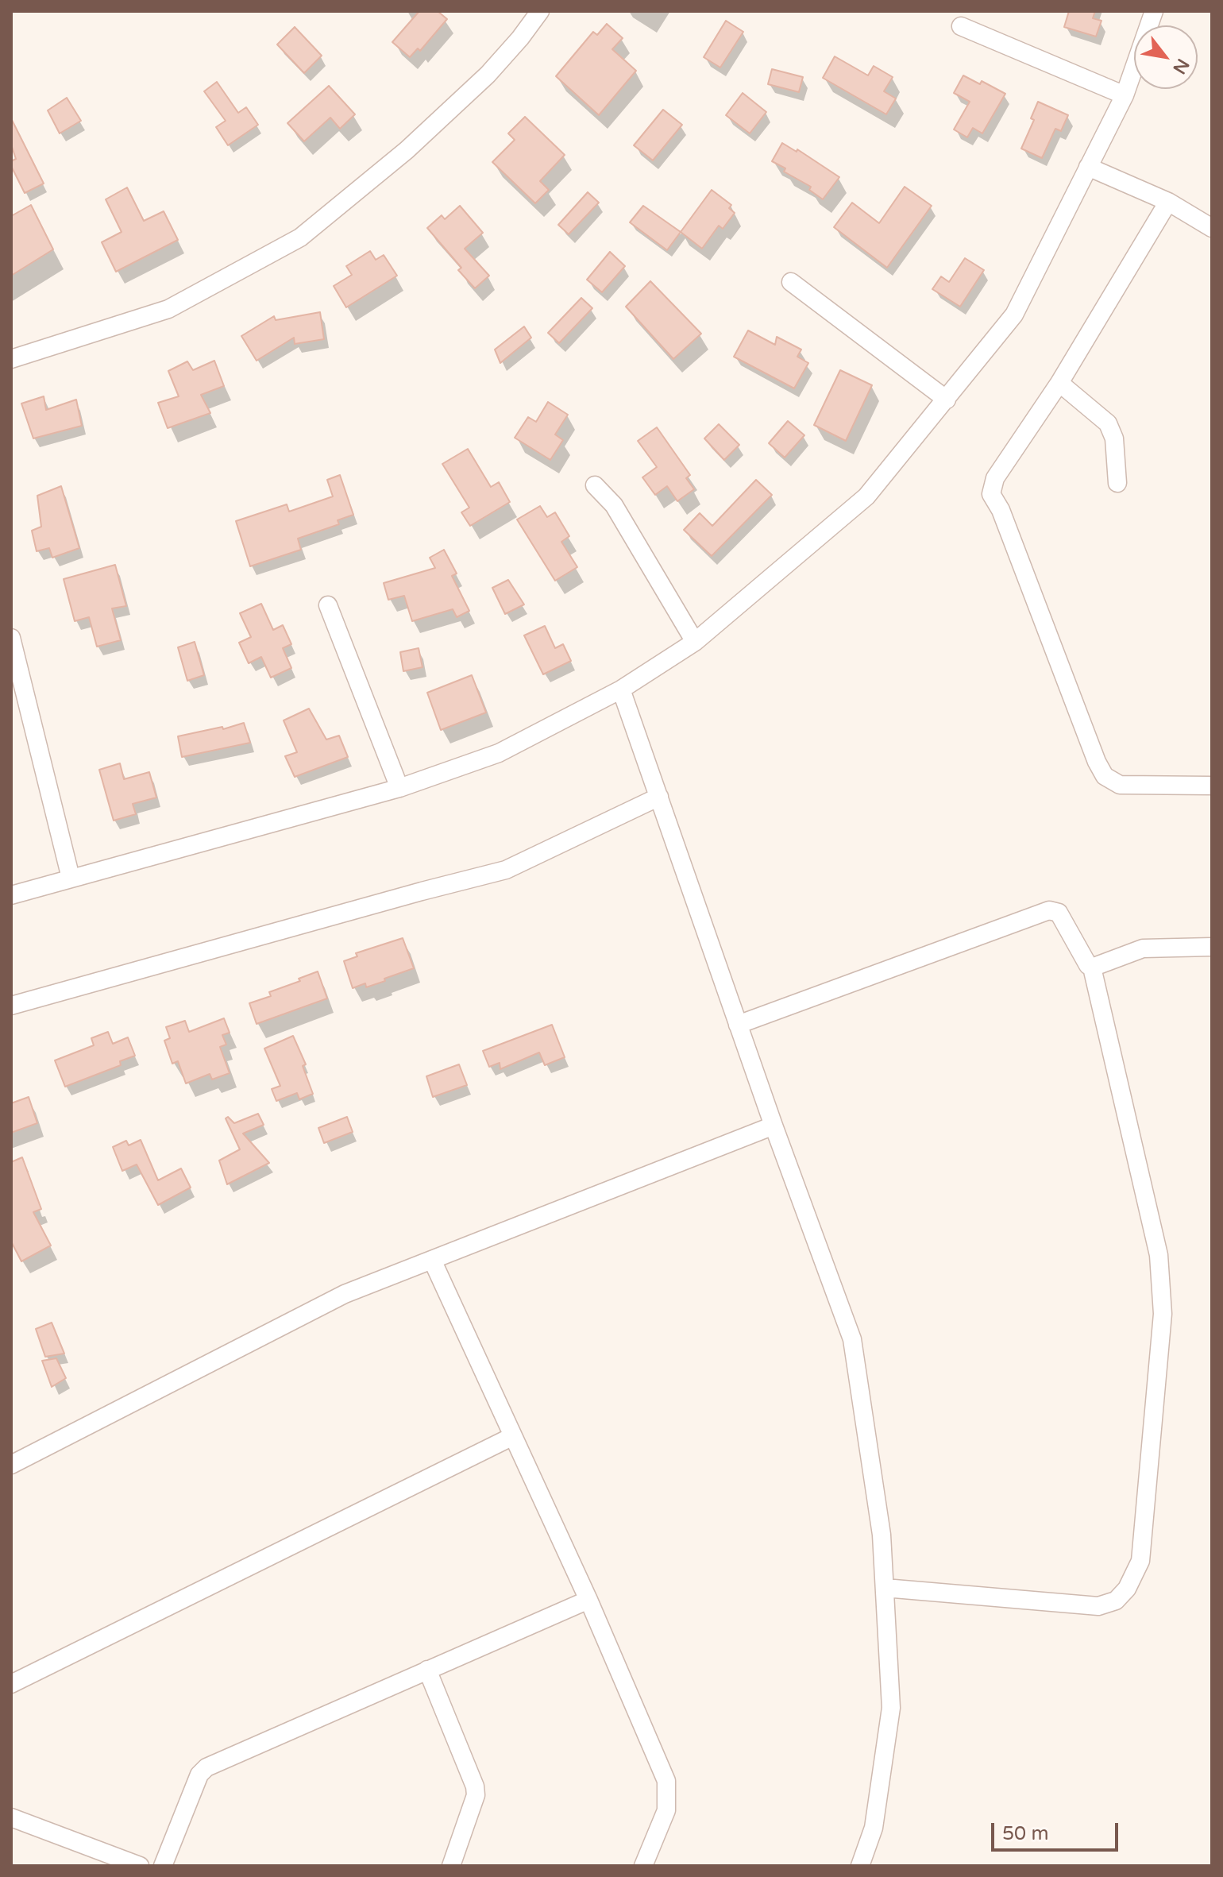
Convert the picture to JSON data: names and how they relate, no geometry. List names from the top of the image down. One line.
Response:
{"scale_bar":"50 m","north":"bottom right"}
